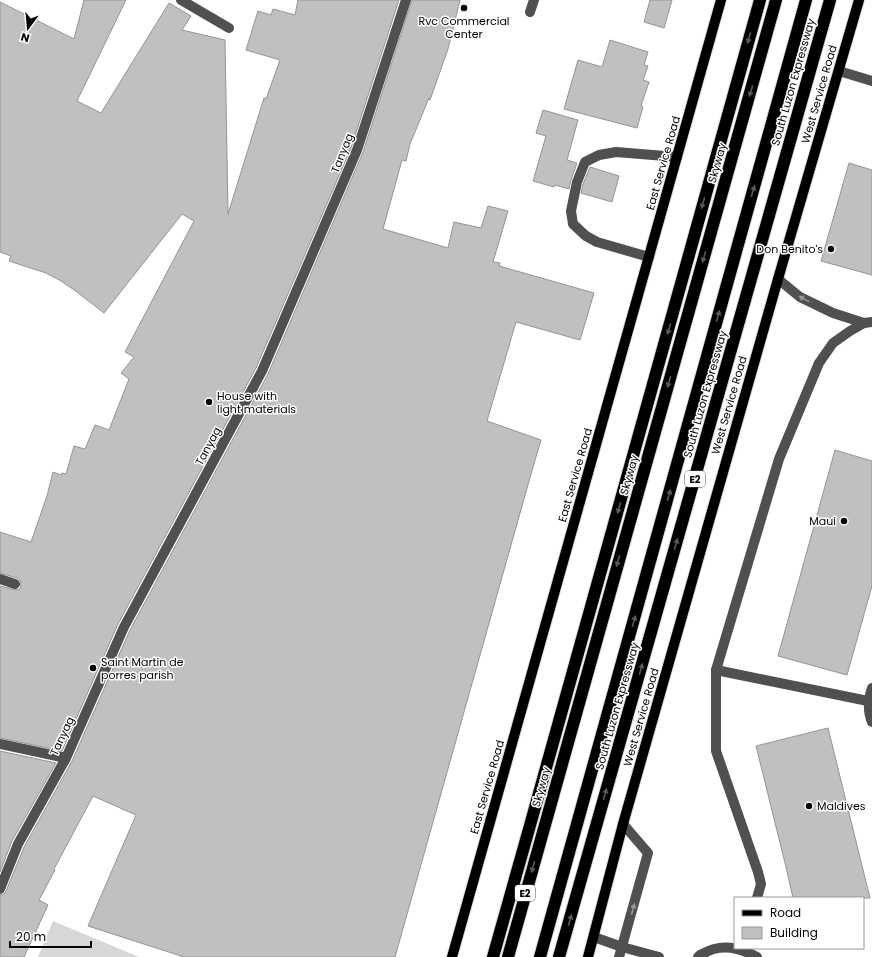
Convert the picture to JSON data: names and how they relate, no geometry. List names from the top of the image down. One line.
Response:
{"streets":{"highway":["South Luzon Expressway","Skyway","E2"],"main road":["West Service Road","East Service Road"],"street":["Tanyag"]},"places":["Rvc Commercial Center","Don Benito's","House with light materials","Maui","Saint Martin de porres parish","Maldives"],"legend":["Road","Building"],"scale_bar":"20 m","north":"bottom"}
